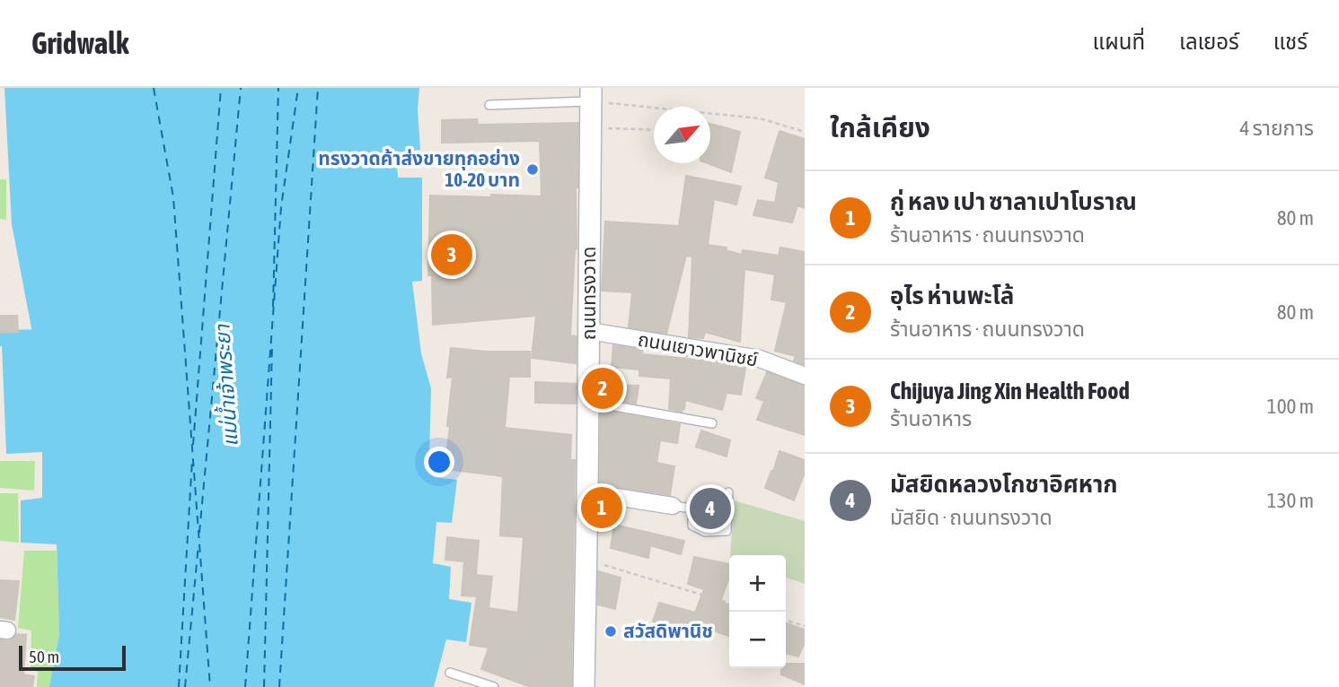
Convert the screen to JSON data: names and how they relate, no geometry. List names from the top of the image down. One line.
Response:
{"streets":{"street":["ถนนทรงวาด","ถนนเยาวพานิชย์"]},"crossings":[["ถนนทรงวาด","ถนนเยาวพานิชย์"]],"water":["แม่น้ำเจ้าพระยา"],"places":["ทรงวาดค้าส่งขายทุกอย่าง 10-20 บาท","สวัสดิพานิช"],"scale_bar":"50 m","north":"top right","page":{"header":"Gridwalk","nav":["แผนที่","เลเยอร์","แชร์"],"heading":["ใกล้เคียง","4 รายการ"],"list":[{"mark":"1","name":"กู่ หลง เปา ซาลาเปาโบราณ","note":"ร้านอาหาร · ถนนทรงวาด","value":"80 m"},{"mark":"2","name":"อุไร ห่านพะโล้","note":"ร้านอาหาร · ถนนทรงวาด","value":"80 m"},{"mark":"3","name":"Chijuya Jing Xin Health Food","note":"ร้านอาหาร","value":"100 m"},{"mark":"4","name":"มัสยิดหลวงโกชาอิศหาก","note":"มัสยิด · ถนนทรงวาด","value":"130 m"}],"pins":["3","2","1","4"],"map_buttons":["+","−"],"scale":"50 m"}}
